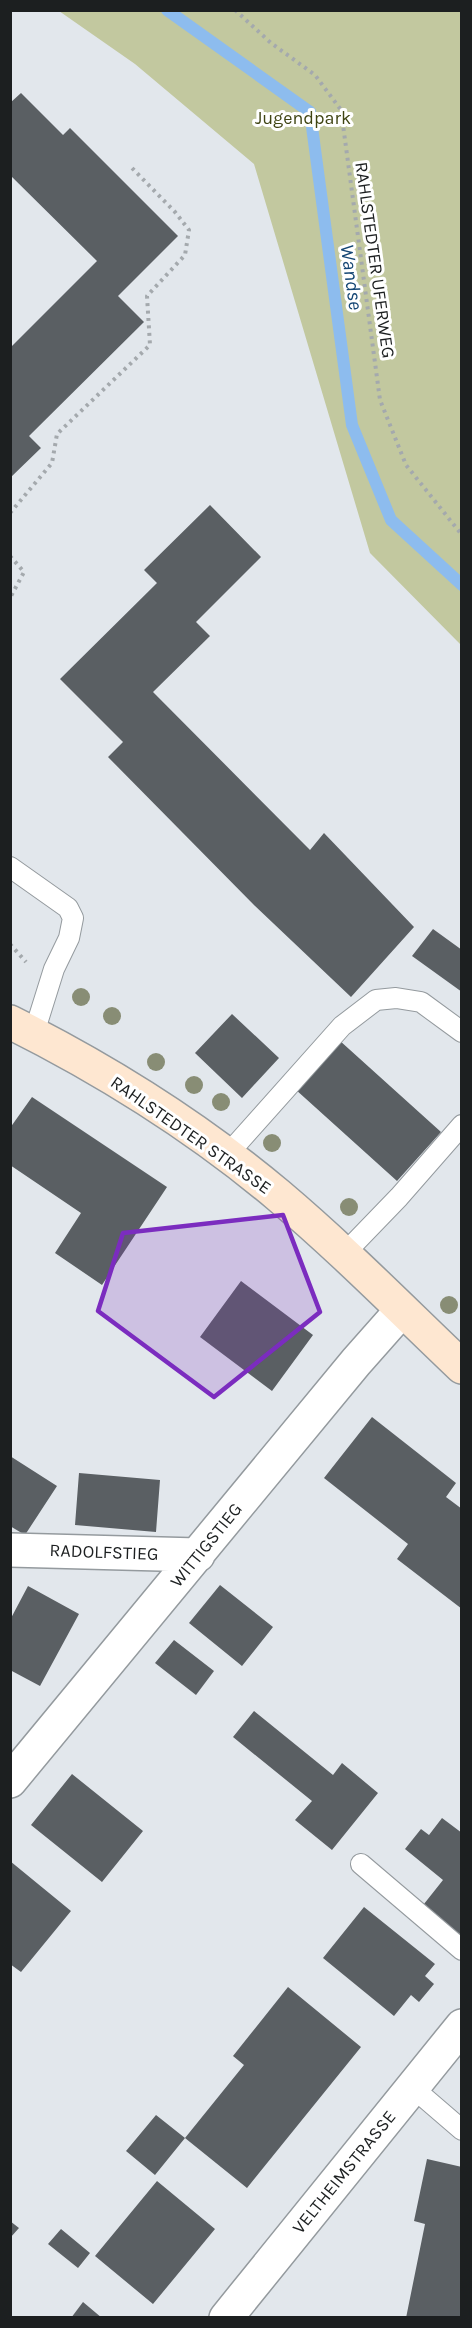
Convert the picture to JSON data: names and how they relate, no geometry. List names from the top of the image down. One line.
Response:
{"streets":{"main road":["RAHLSTEDTER STRASSE"],"street":["WITTIGSTIEG","RADOLFSTIEG","VELTHEIMSTRASSE"],"path":["RAHLSTEDTER UFERWEG"]},"crossings":[["RAHLSTEDTER STRASSE","WITTIGSTIEG"],["WITTIGSTIEG","RADOLFSTIEG"]],"water":["Wandse"],"parks":["Jugendpark"]}
